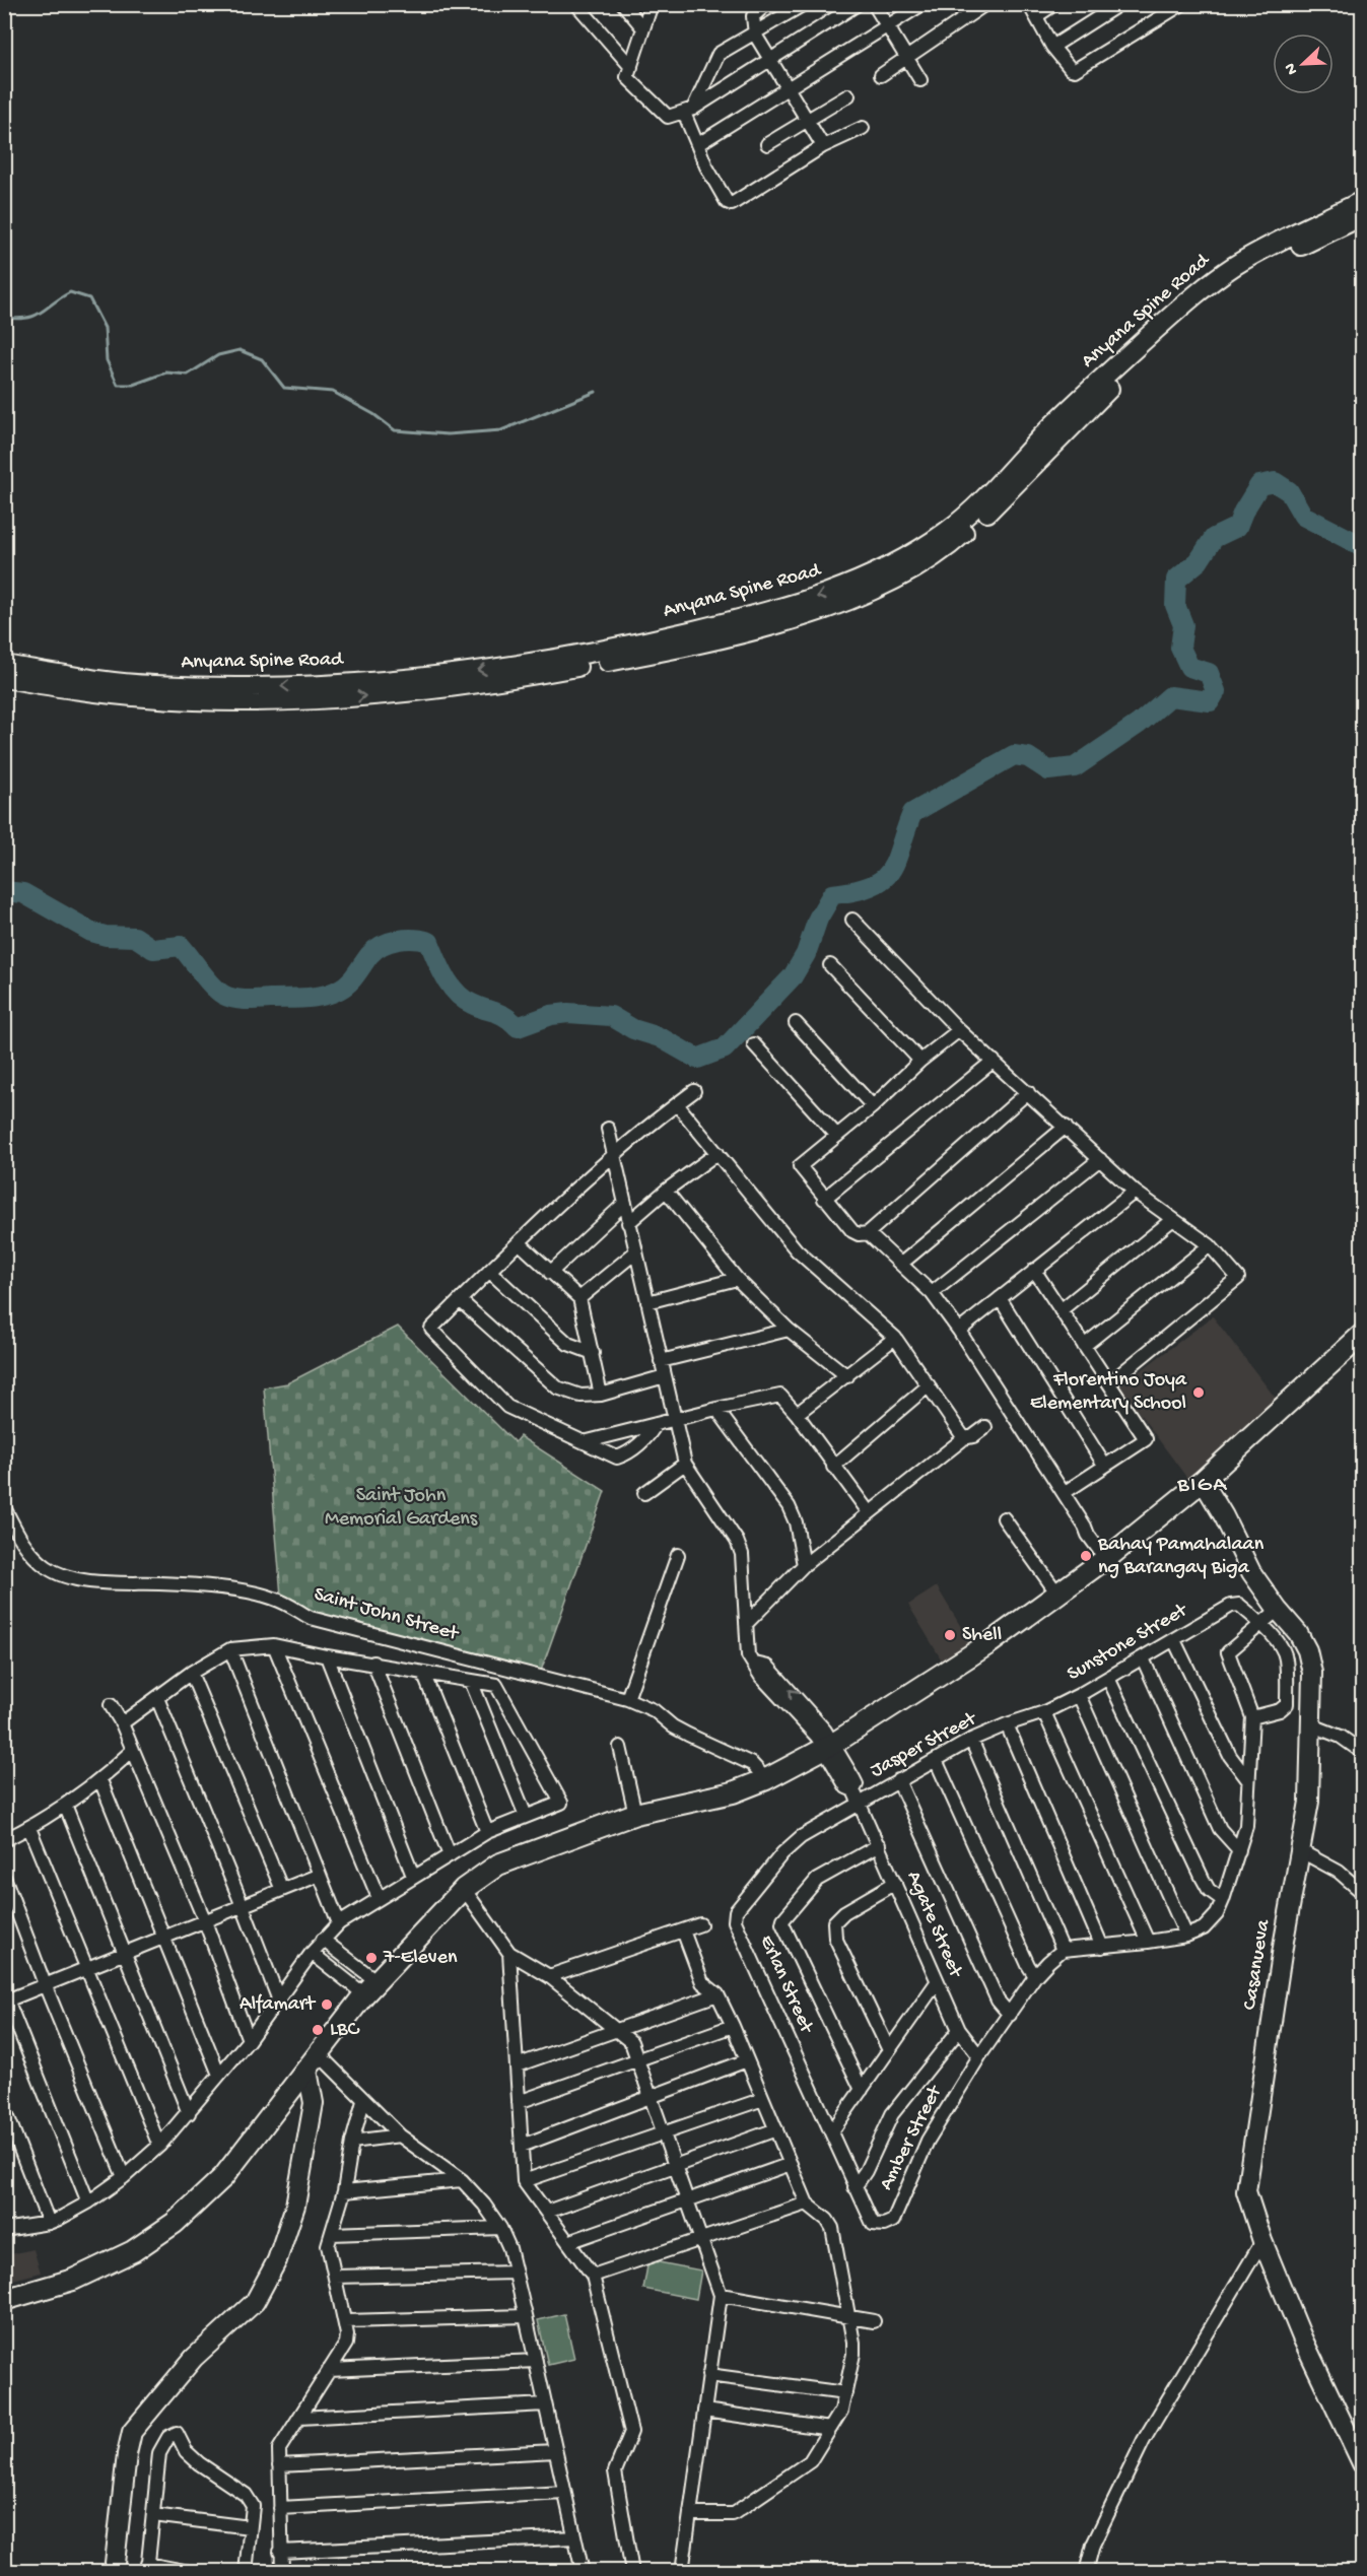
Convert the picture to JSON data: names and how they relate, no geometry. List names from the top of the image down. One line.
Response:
{"streets":{"main road":["Anyana Spine Road","Casanueva"],"street":["Saint John Street","Sunstone Street","Jasper Street","Agate Street","Erlan Street","Amber Street"]},"crossings":[["Sunstone Street","Jasper Street"],["Jasper Street","Agate Street"],["Jasper Street","Erlan Street"],["Agate Street","Erlan Street"],["Agate Street","Amber Street"],["Erlan Street","Amber Street"]],"districts":["BIGA"],"parks":["Saint John Memorial Gardens"],"places":["Florentino Joya Elementary School","Bahay Pamahalaan ng Barangay Biga","Shell","7-Eleven","Alfamart","LBC"],"north":"bottom left"}
